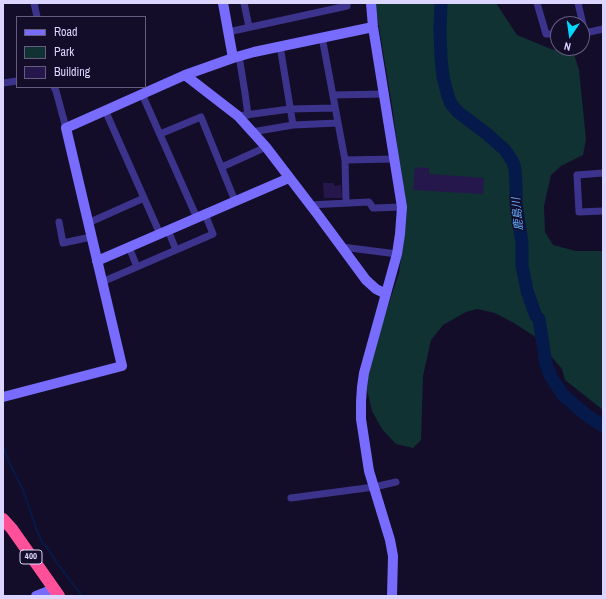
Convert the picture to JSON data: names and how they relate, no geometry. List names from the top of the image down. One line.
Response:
{"streets":{"highway":["400"]},"water":["鹿島川"],"legend":["Road","Park","Building"],"north":"bottom"}
